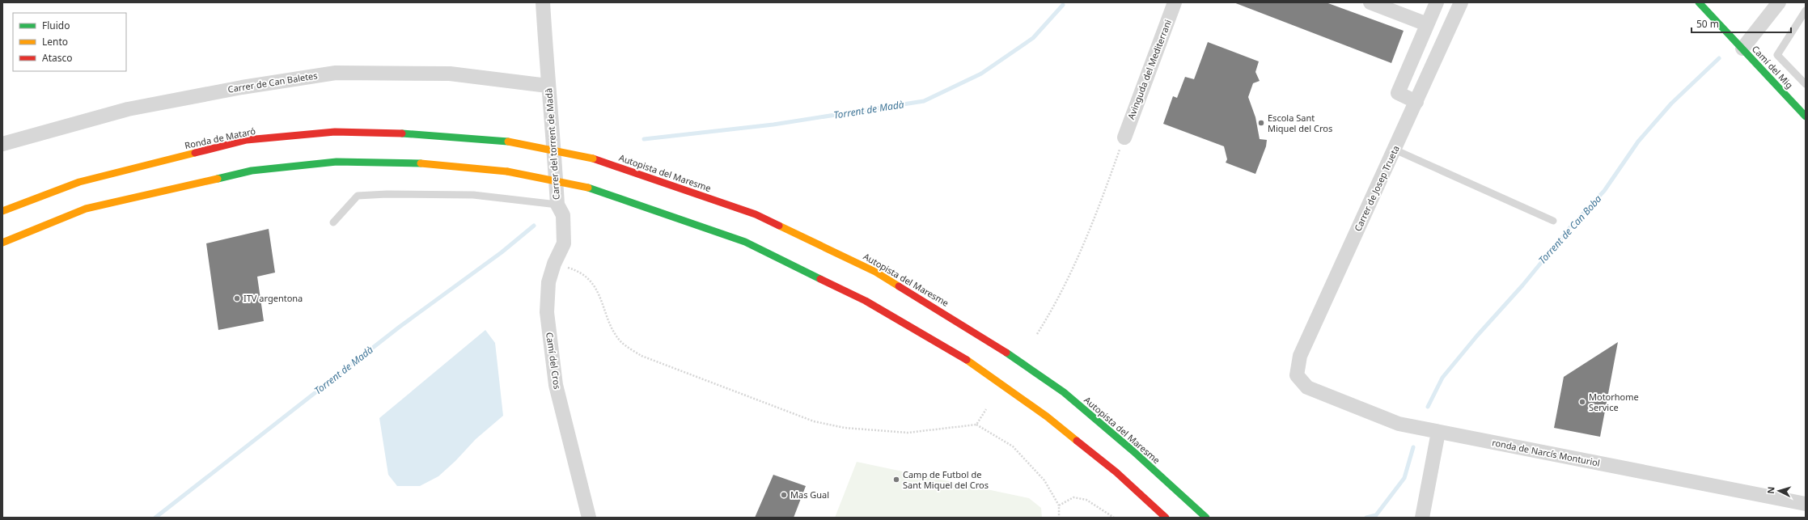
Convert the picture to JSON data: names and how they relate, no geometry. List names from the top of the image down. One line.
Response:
{"streets":{"main road":["Camí del Mig","Ronda de Mataró","Autopista del Maresme"],"street":["Avinguda del Mediterrani","Carrer de Can Baletes","Carrer del torrent de Madà","Carrer de Josep Trueta","Camí del Cros","ronda de Narcís Monturiol"]},"crossings":[["Carrer de Can Baletes","Carrer del torrent de Madà"],["Ronda de Mataró","Autopista del Maresme"],["Carrer del torrent de Madà","Camí del Cros"],["Carrer de Josep Trueta","ronda de Narcís Monturiol"]],"water":["Torrent de Madà","Torrent de Can Boba"],"places":["Escola Sant Miquel del Cros","ITV argentona","Motorhome Service","Camp de Futbol de Sant Miquel del Cros","Mas Gual"],"legend":["Fluido","Lento","Atasco"],"scale_bar":"50 m","north":"left"}
